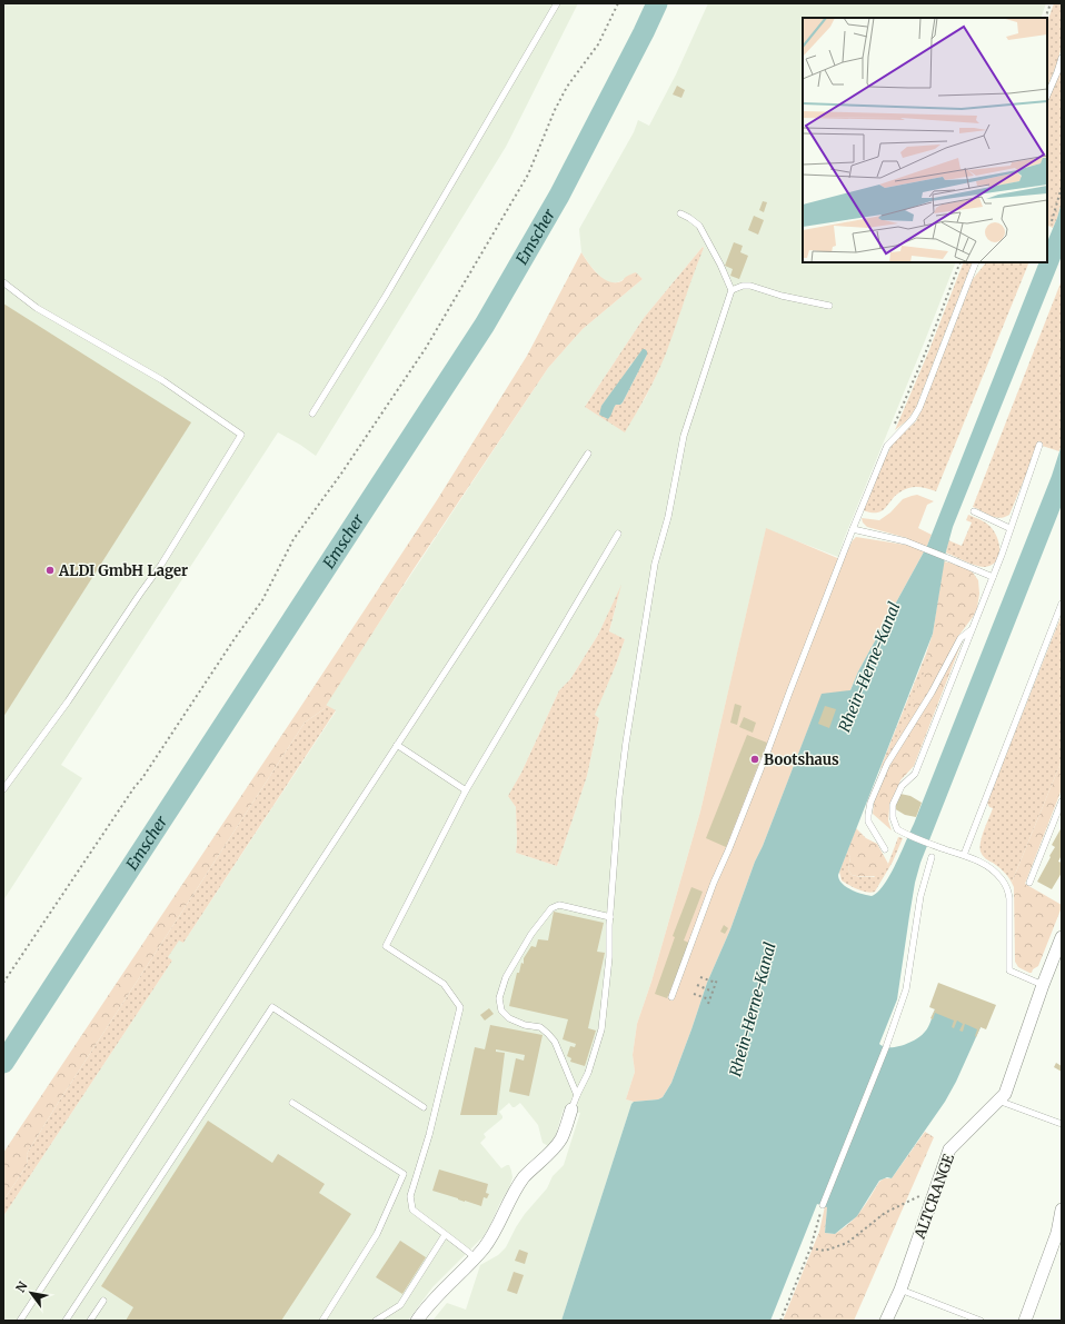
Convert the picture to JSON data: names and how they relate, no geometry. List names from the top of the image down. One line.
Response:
{"streets":{"street":["ALTCRANGE"]},"water":["Emscher","Rhein-Herne-Kanal"],"places":["ALDI GmbH Lager","Bootshaus"],"north":"top left"}
